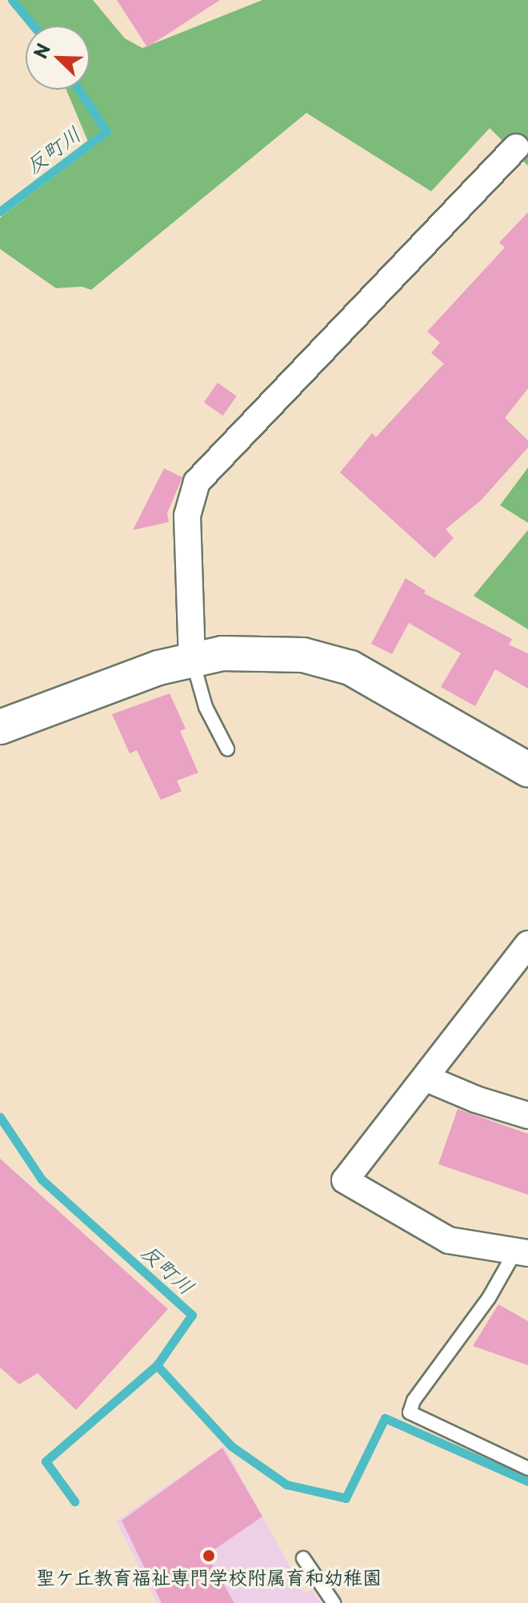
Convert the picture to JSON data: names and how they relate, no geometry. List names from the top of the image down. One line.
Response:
{"water":["反町川"],"places":["聖ケ丘教育福祉専門学校附属育和幼稚園"],"north":"top left"}
